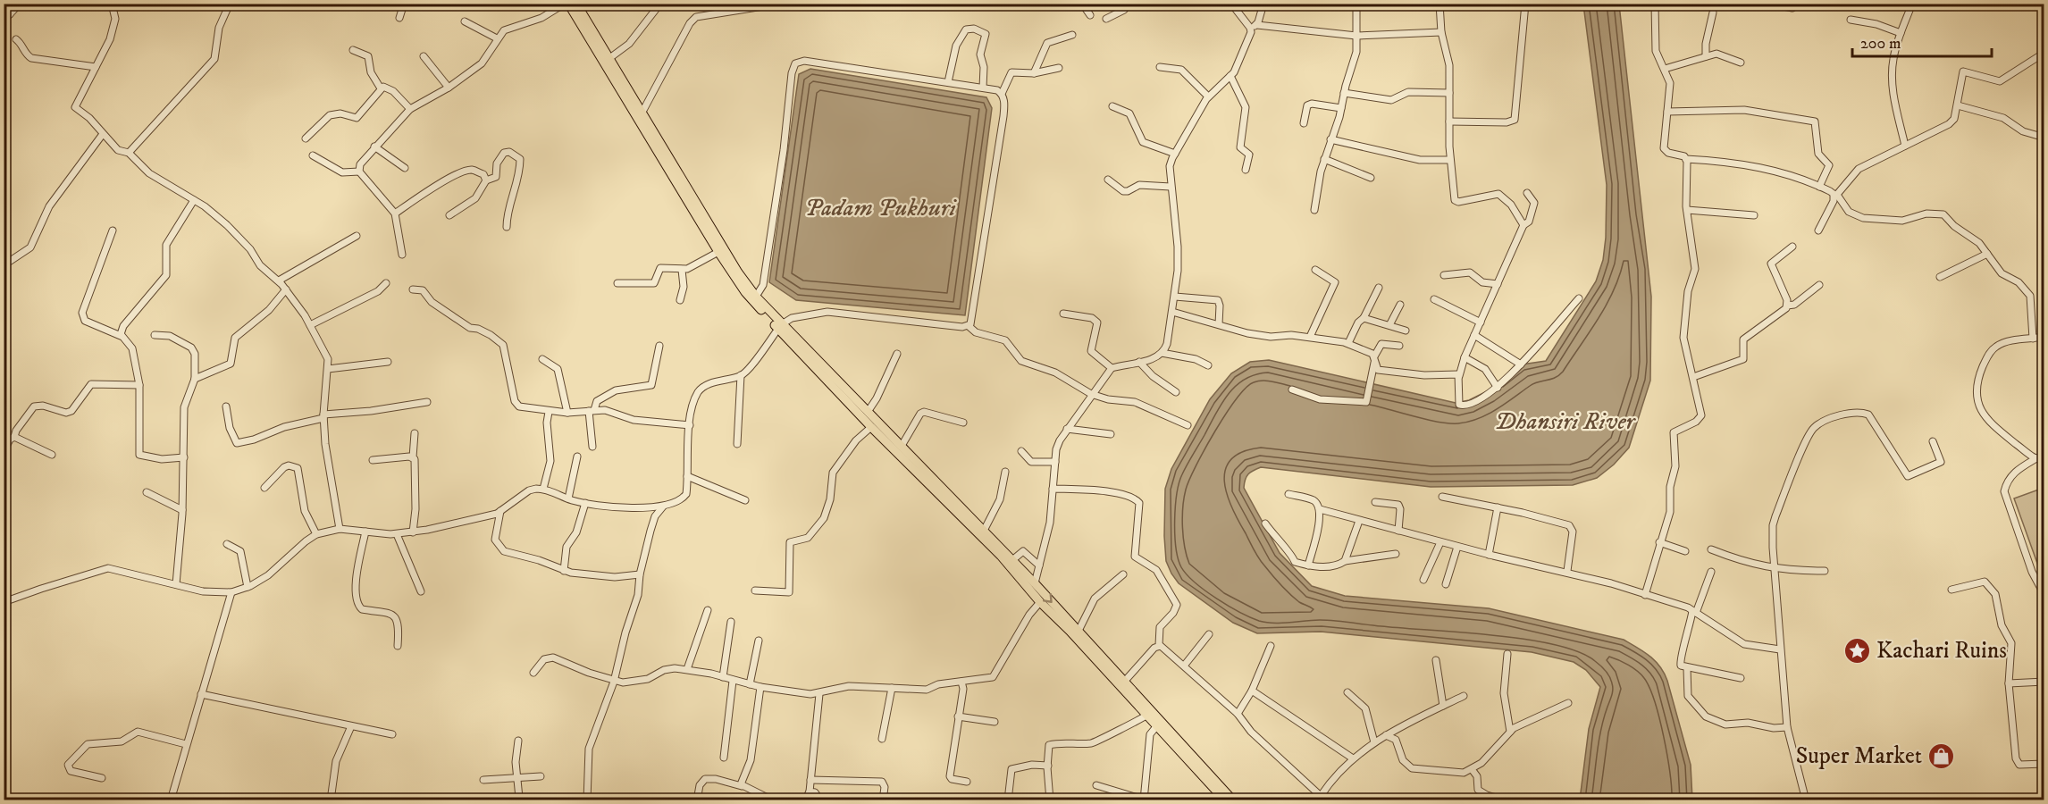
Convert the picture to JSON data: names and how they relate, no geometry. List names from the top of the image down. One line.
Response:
{"water":["Padam Pukhuri","Dhansiri River"],"places":{"place":["Kachari Ruins"],"shop":["Super Market"]},"scale_bar":"200 m"}
